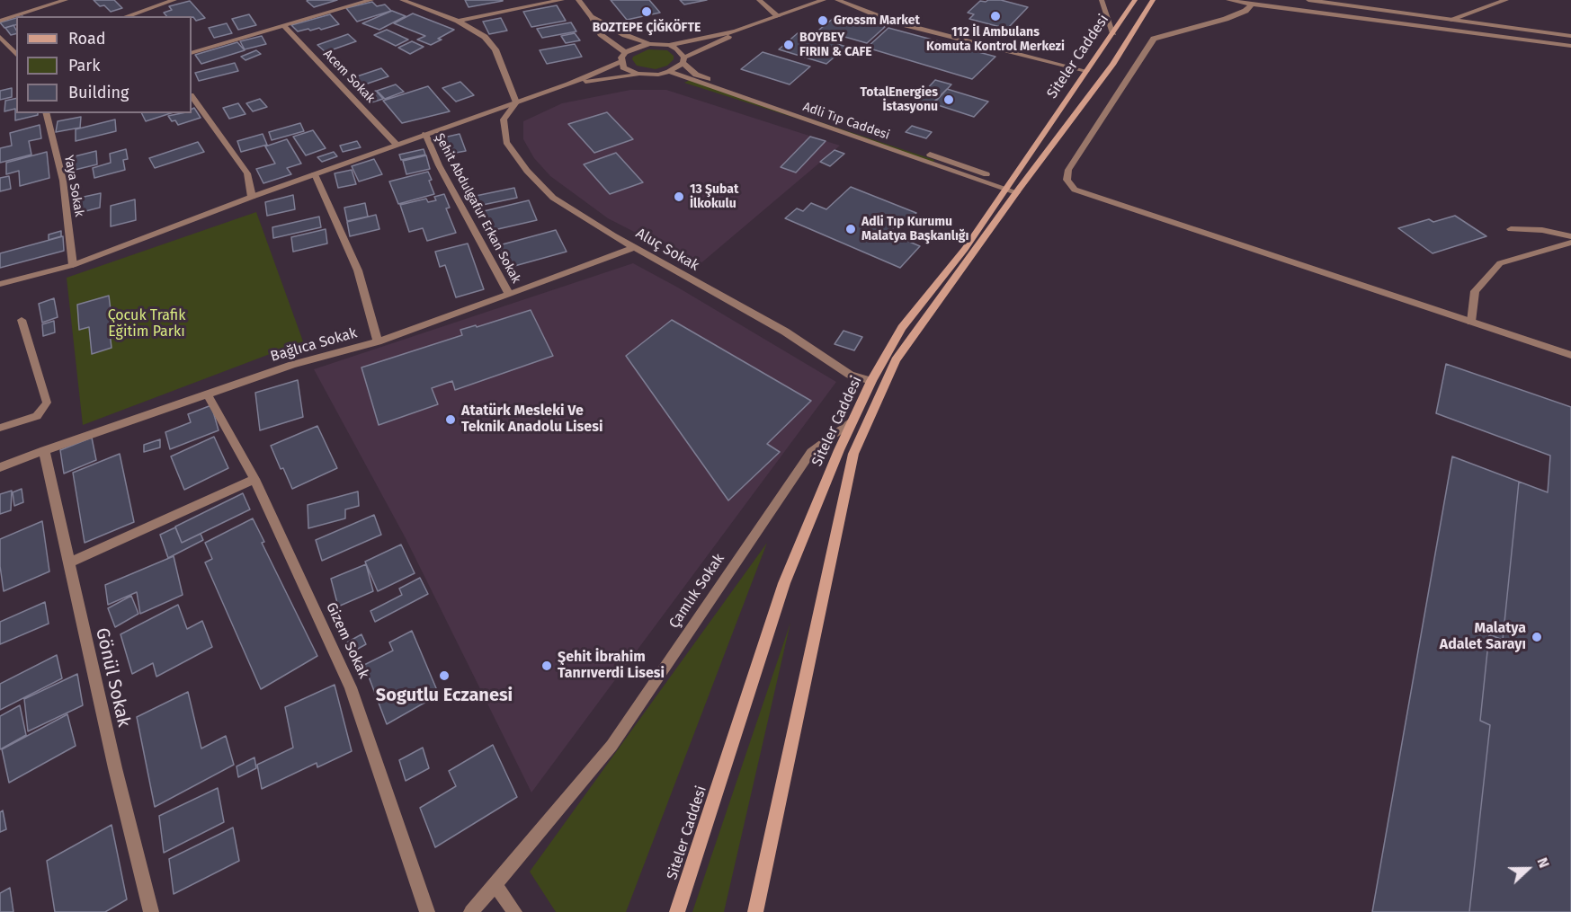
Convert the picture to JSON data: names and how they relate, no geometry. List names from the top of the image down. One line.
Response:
{"streets":{"main road":["Siteler Caddesi"],"street":["Acem Sokak","Adli Tıp Caddesi","Yaya Sokak","Şehit Abdulgafur Erkan Sokak","Aluç Sokak","Bağlıca Sokak","Çamlık Sokak","Gizem Sokak","Gönül Sokak"]},"crossings":[["Siteler Caddesi","Adli Tıp Caddesi"],["Siteler Caddesi","Aluç Sokak"],["Siteler Caddesi","Çamlık Sokak"],["Şehit Abdulgafur Erkan Sokak","Bağlıca Sokak"],["Aluç Sokak","Bağlıca Sokak"],["Bağlıca Sokak","Gizem Sokak"],["Bağlıca Sokak","Gönül Sokak"]],"parks":["Çocuk Trafik Eğitim Parkı"],"places":["BOZTEPE ÇİĞKÖFTE","112 İl Ambulans Komuta Kontrol Merkezi","Grossm Market","BOYBEY FIRIN & CAFE","TotalEnergies İstasyonu","13 Şubat İlkokulu","Adli Tıp Kurumu Malatya Başkanlığı","Atatürk Mesleki Ve Teknik Anadolu Lisesi","Malatya Adalet Sarayı","Şehit İbrahim Tanrıverdi Lisesi","Sogutlu Eczanesi"],"legend":["Road","Park","Building"],"north":"right"}
